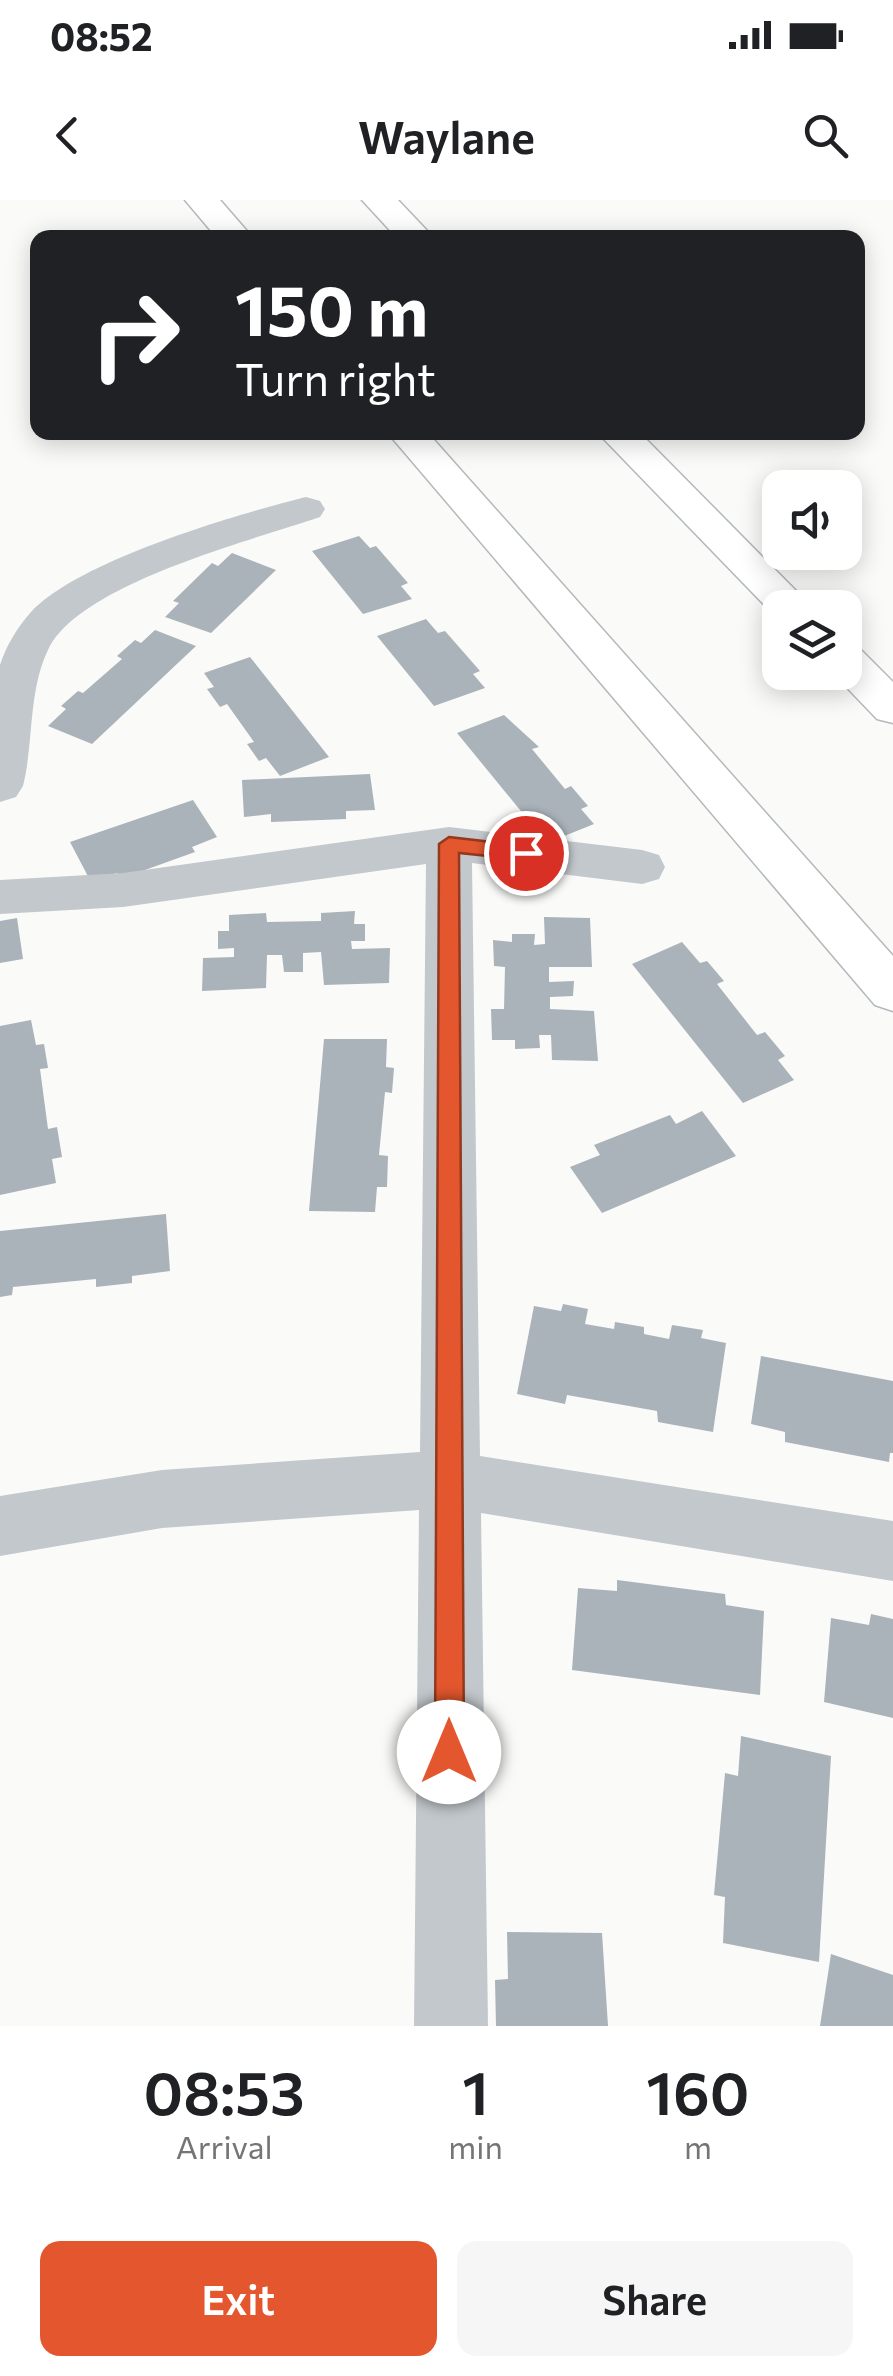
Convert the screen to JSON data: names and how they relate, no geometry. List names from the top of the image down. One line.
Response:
{"page":{"status":"08:52","header":"Waylane","turn":["150 m","Turn right"],"eta":["08:53","Arrival","1","min","160","m"],"buttons":["Exit","Share"]}}
